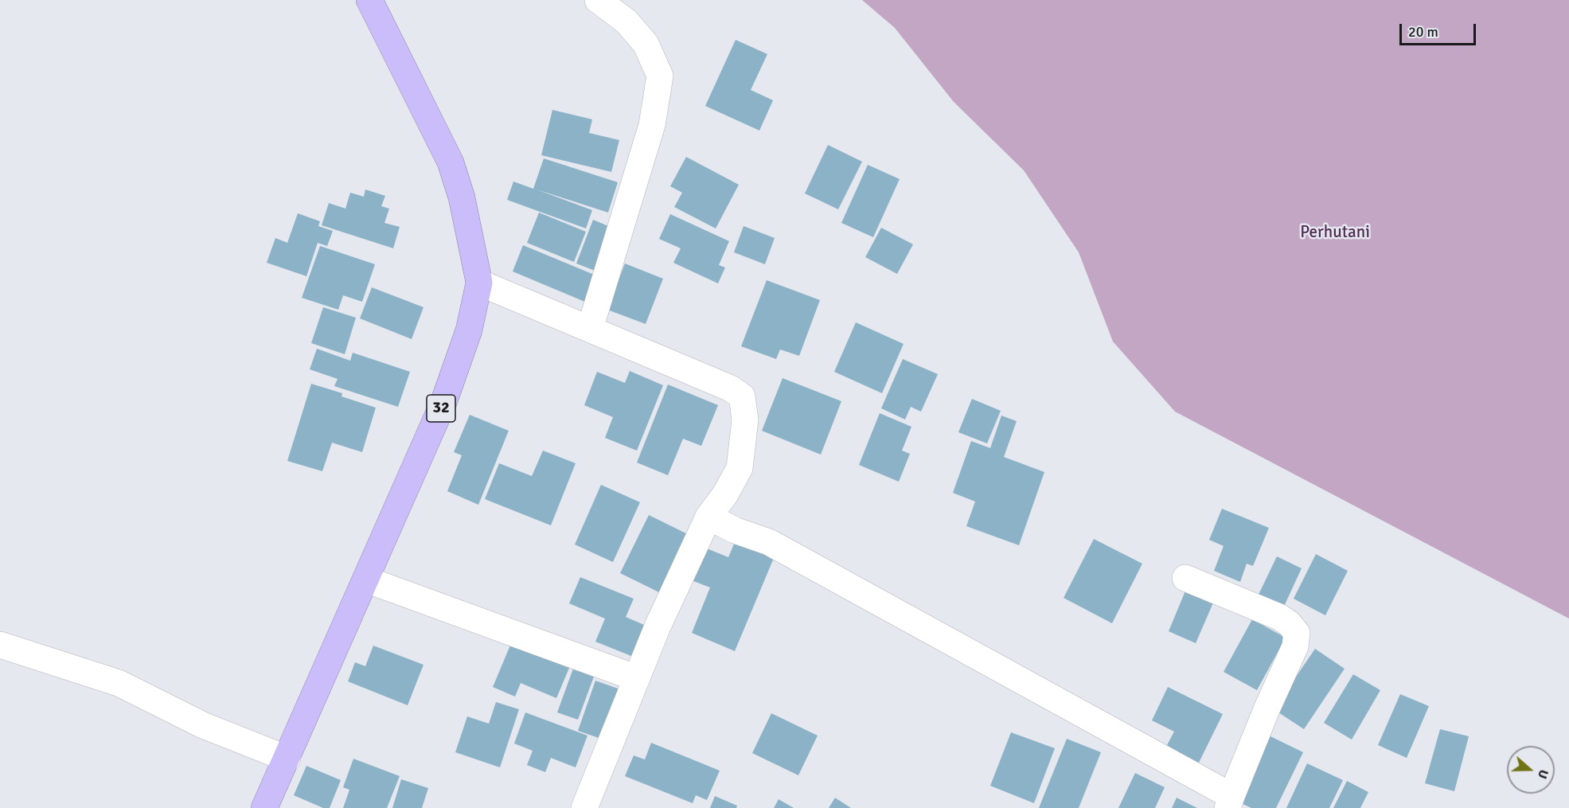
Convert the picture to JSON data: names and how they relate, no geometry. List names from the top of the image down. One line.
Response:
{"streets":{"highway":["32"]},"parks":["Perhutani"],"scale_bar":"20 m","north":"right"}
